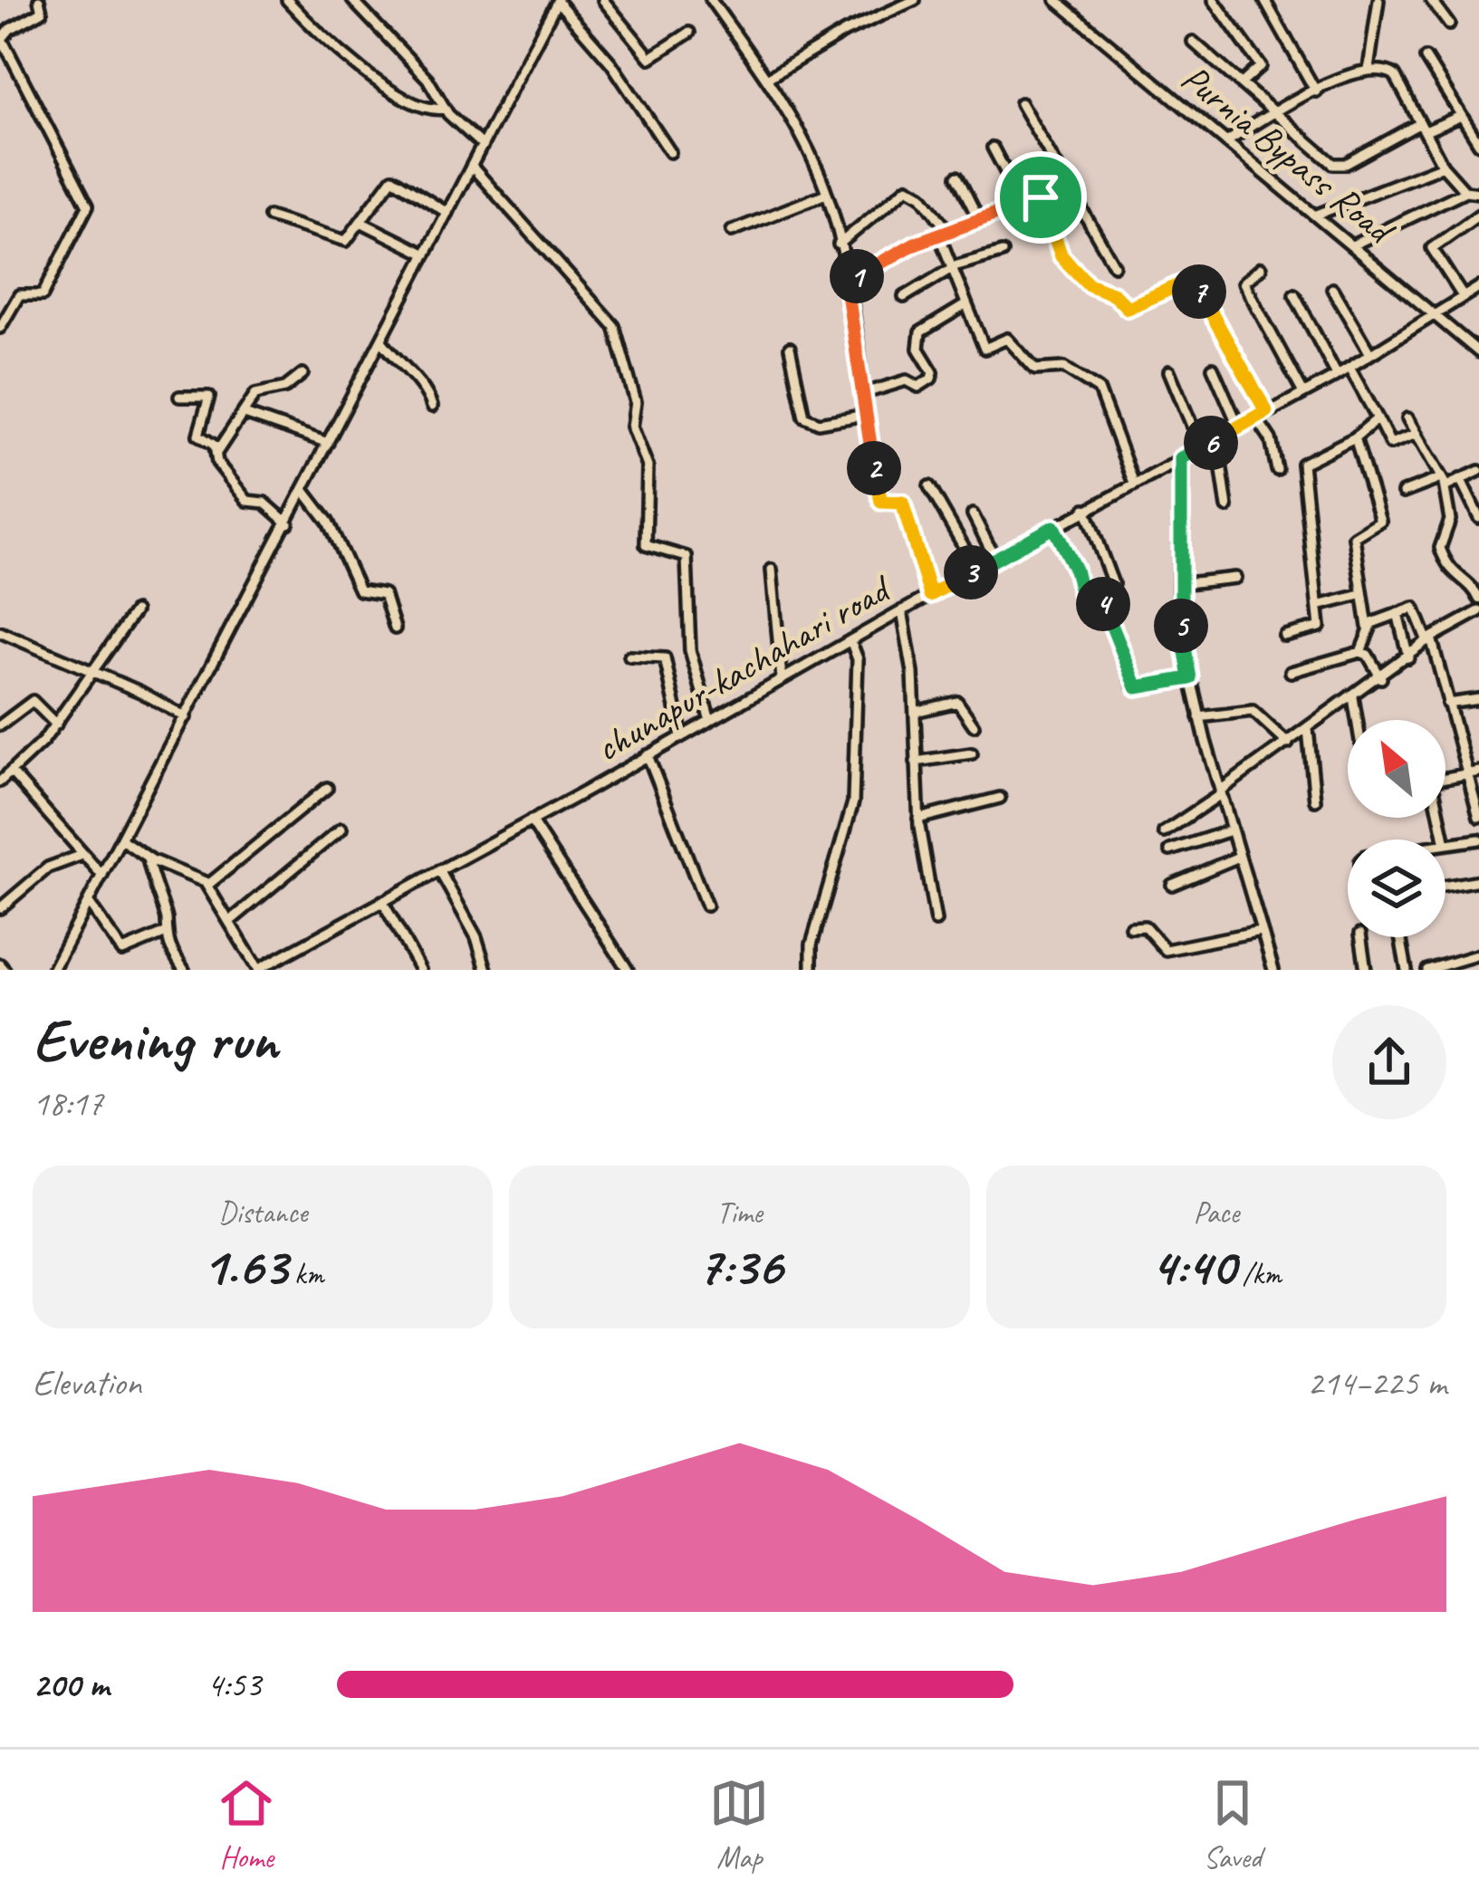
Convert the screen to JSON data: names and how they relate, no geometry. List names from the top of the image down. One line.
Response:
{"streets":{"street":["Purnia Bypass Road","chunapur-kachahari road"]},"crossings":[["Purnia Bypass Road","chunapur-kachahari road"]],"north":"top left","page":{"pins":["1","7","6","2","3","4","5"],"heading":["Evening run","18:17"],"stats":[["Distance","1.63 km"],["Time","7:36"],["Pace","4:40 /km"]],"chart":["Elevation","214–225 m"],"list":[{"name":"200 m","note":"4:53"}],"tabs":["Home","Map","Saved"]}}
